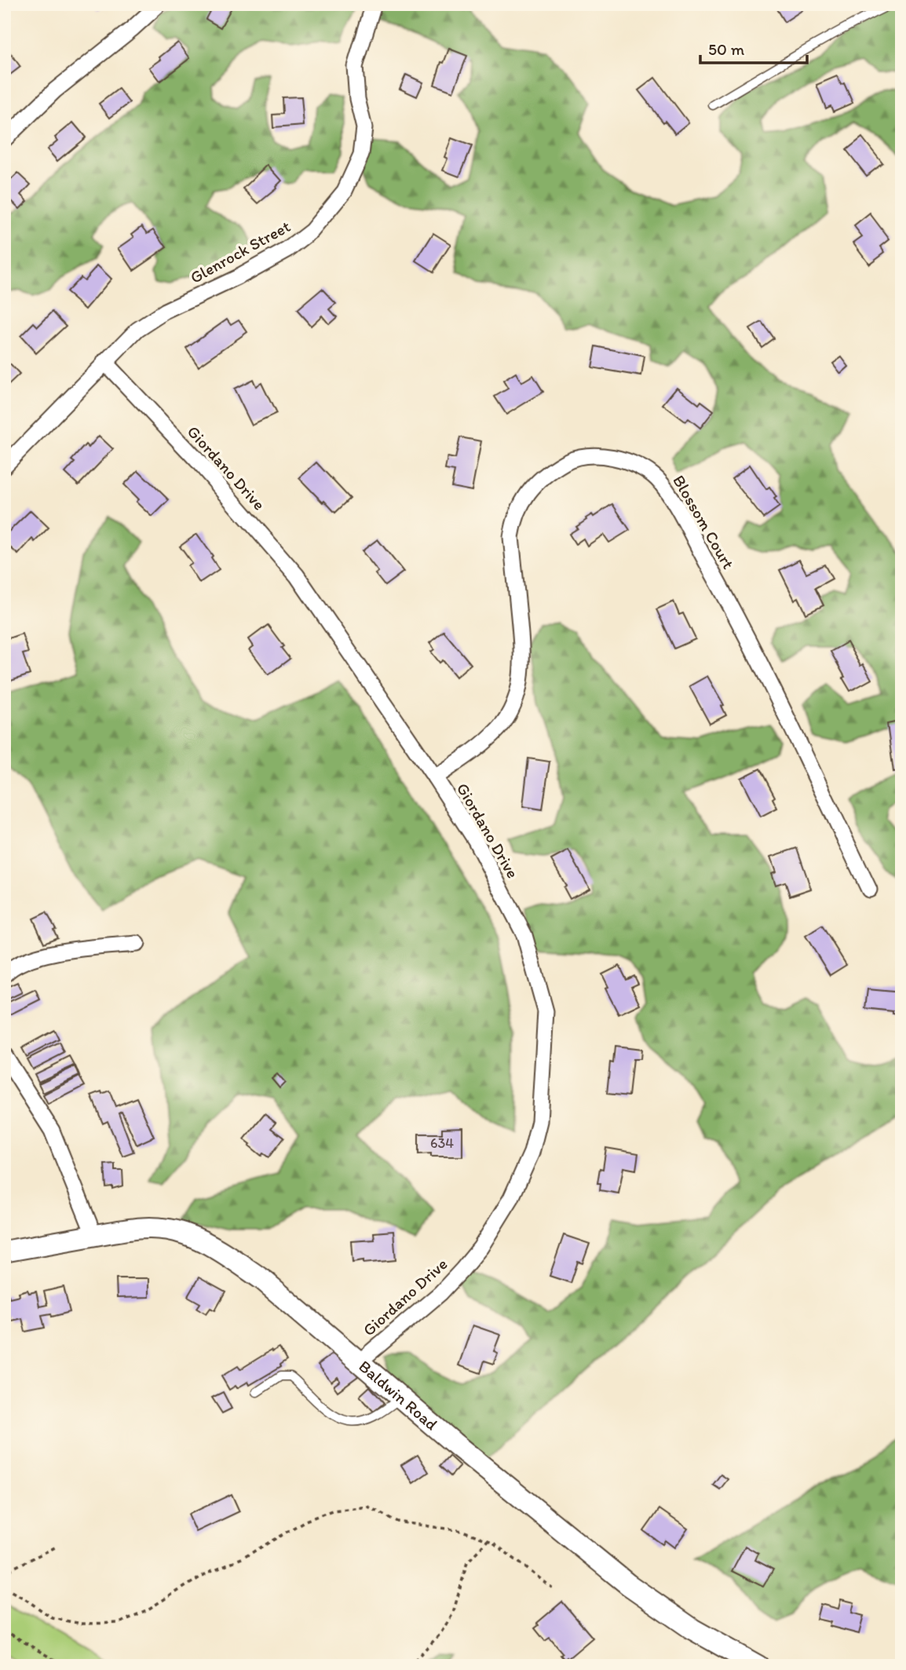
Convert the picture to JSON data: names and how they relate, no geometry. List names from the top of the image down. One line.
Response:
{"streets":{"street":["Glenrock Street","Giordano Drive","Blossom Court","Baldwin Road"]},"crossings":[["Glenrock Street","Giordano Drive"],["Giordano Drive","Blossom Court"],["Giordano Drive","Baldwin Road"]],"house_numbers":["634"],"scale_bar":"50 m"}
